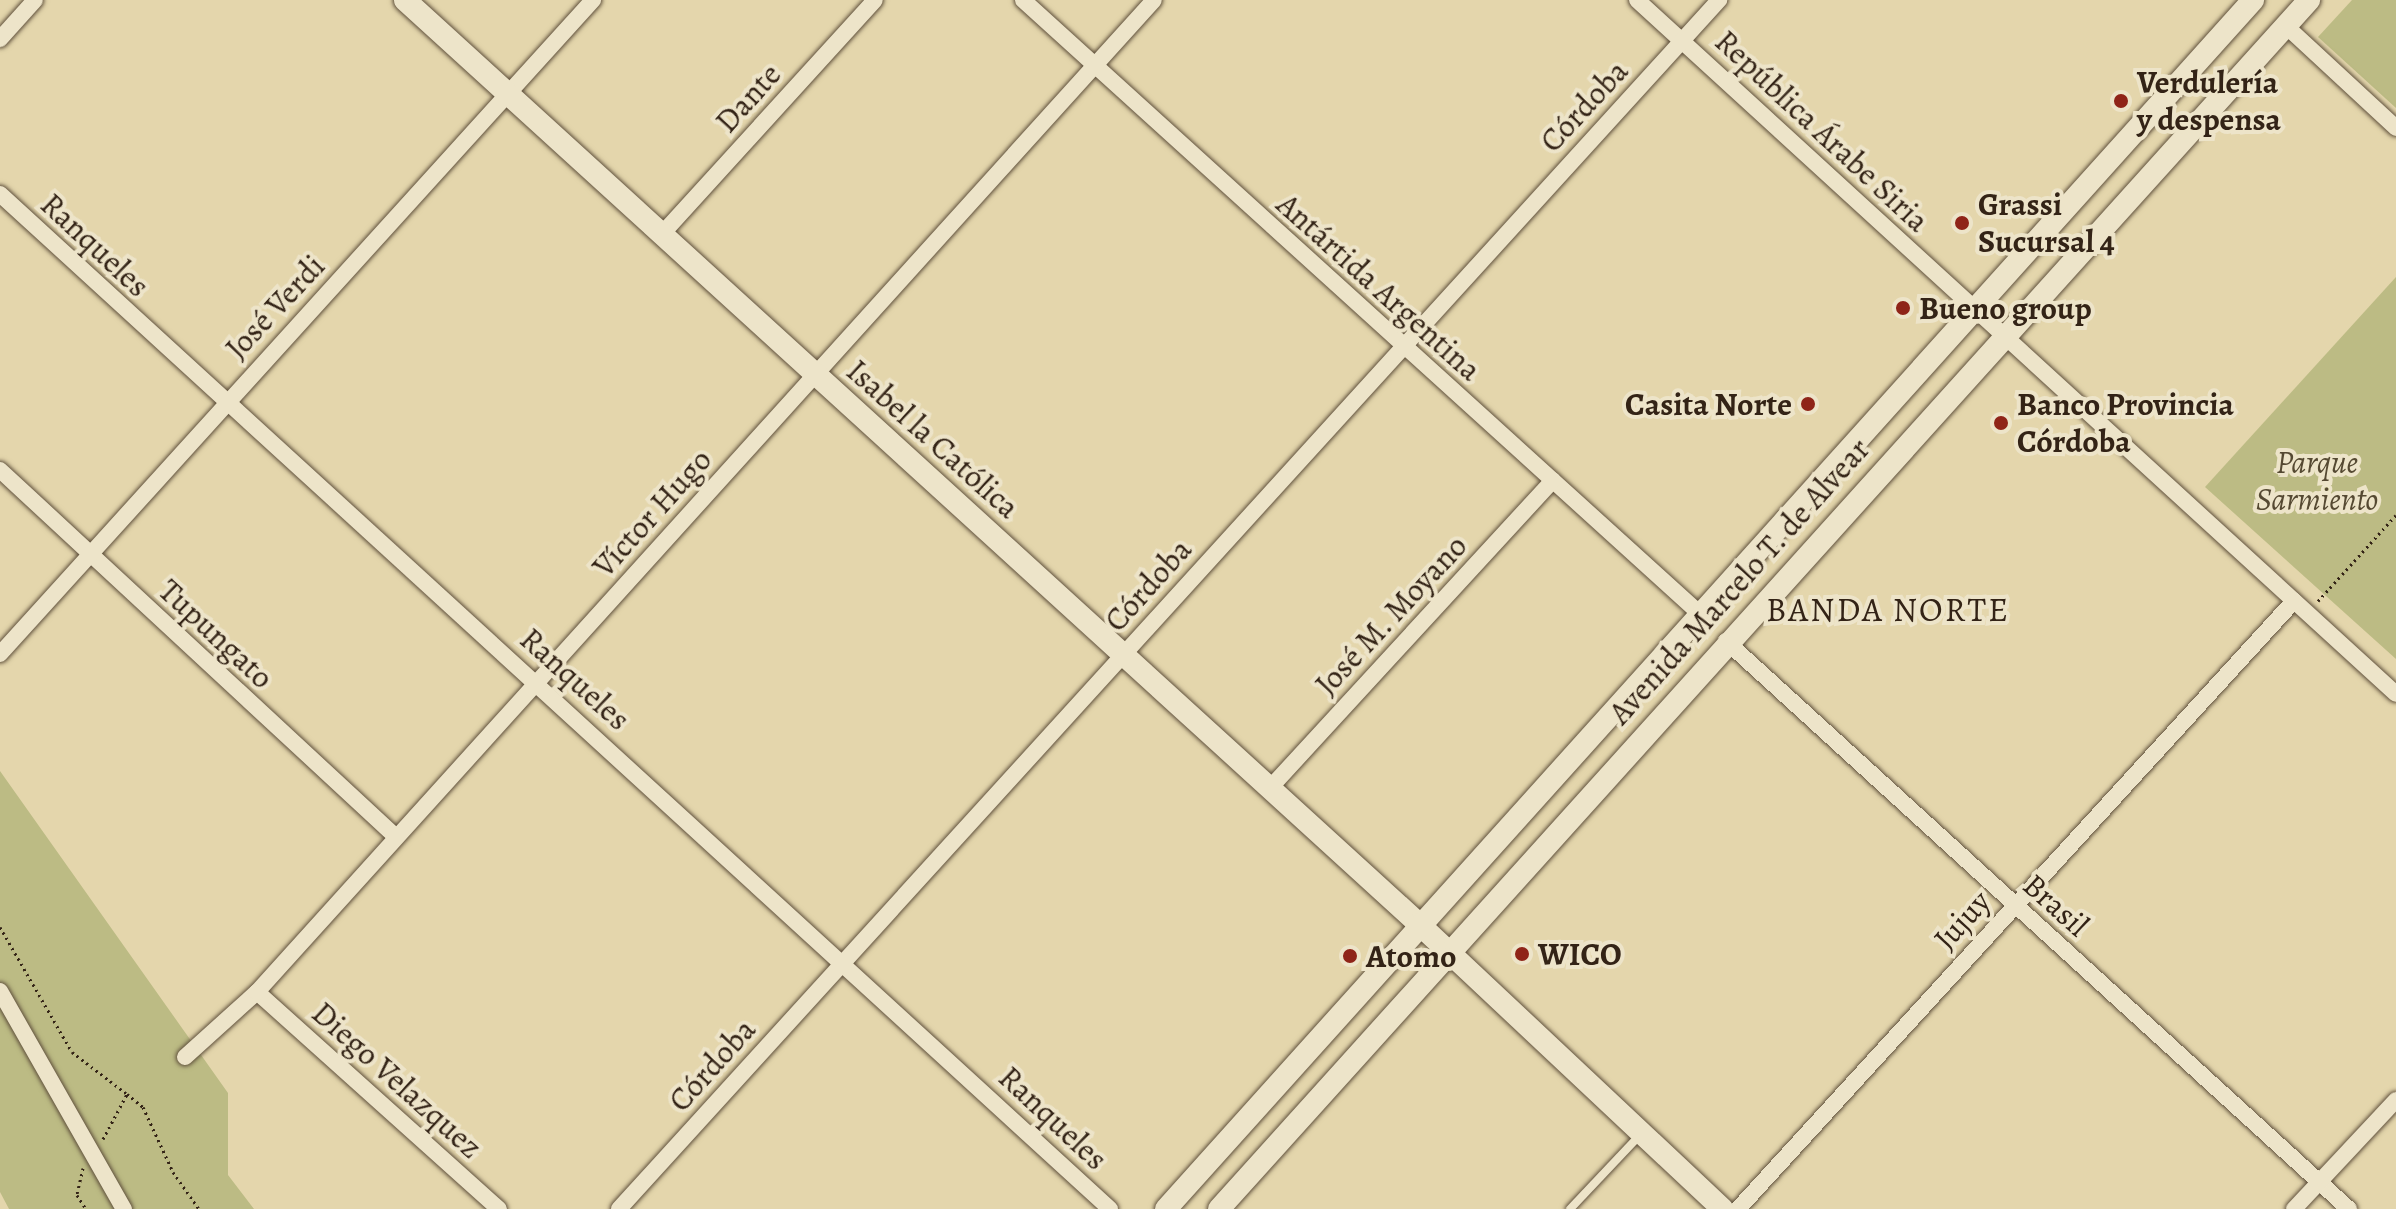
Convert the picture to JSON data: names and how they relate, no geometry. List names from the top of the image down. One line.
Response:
{"streets":{"main road":["Isabel la Católica","Avenida Marcelo T. de Alvear"],"street":["Dante","Córdoba","República Árabe Siria","Ranqueles","Antártida Argentina","José Verdi","Víctor Hugo","José M. Moyano","Tupungato","Brasil","Jujuy","Diego Velazquez"]},"crossings":[["Dante","Isabel la Católica"],["Córdoba","República Árabe Siria"],["Córdoba","Ranqueles"],["Córdoba","Antártida Argentina"],["Córdoba","Isabel la Católica"],["República Árabe Siria","Avenida Marcelo T. de Alvear"],["República Árabe Siria","Jujuy"],["Ranqueles","José Verdi"],["Ranqueles","Víctor Hugo"],["Antártida Argentina","Víctor Hugo"],["Antártida Argentina","Avenida Marcelo T. de Alvear"],["Antártida Argentina","José M. Moyano"],["José Verdi","Isabel la Católica"],["José Verdi","Tupungato"],["Isabel la Católica","Víctor Hugo"],["Isabel la Católica","Avenida Marcelo T. de Alvear"],["Isabel la Católica","José M. Moyano"],["Víctor Hugo","Tupungato"],["Víctor Hugo","Diego Velazquez"],["Avenida Marcelo T. de Alvear","Brasil"],["Brasil","Jujuy"]],"districts":["BANDA NORTE"],"parks":["Parque Sarmiento"],"places":["Verdulería y despensa","Grassi Sucursal 4","Bueno group","Casita Norte","Banco Provincia Córdoba","WICO","Atomo"]}
